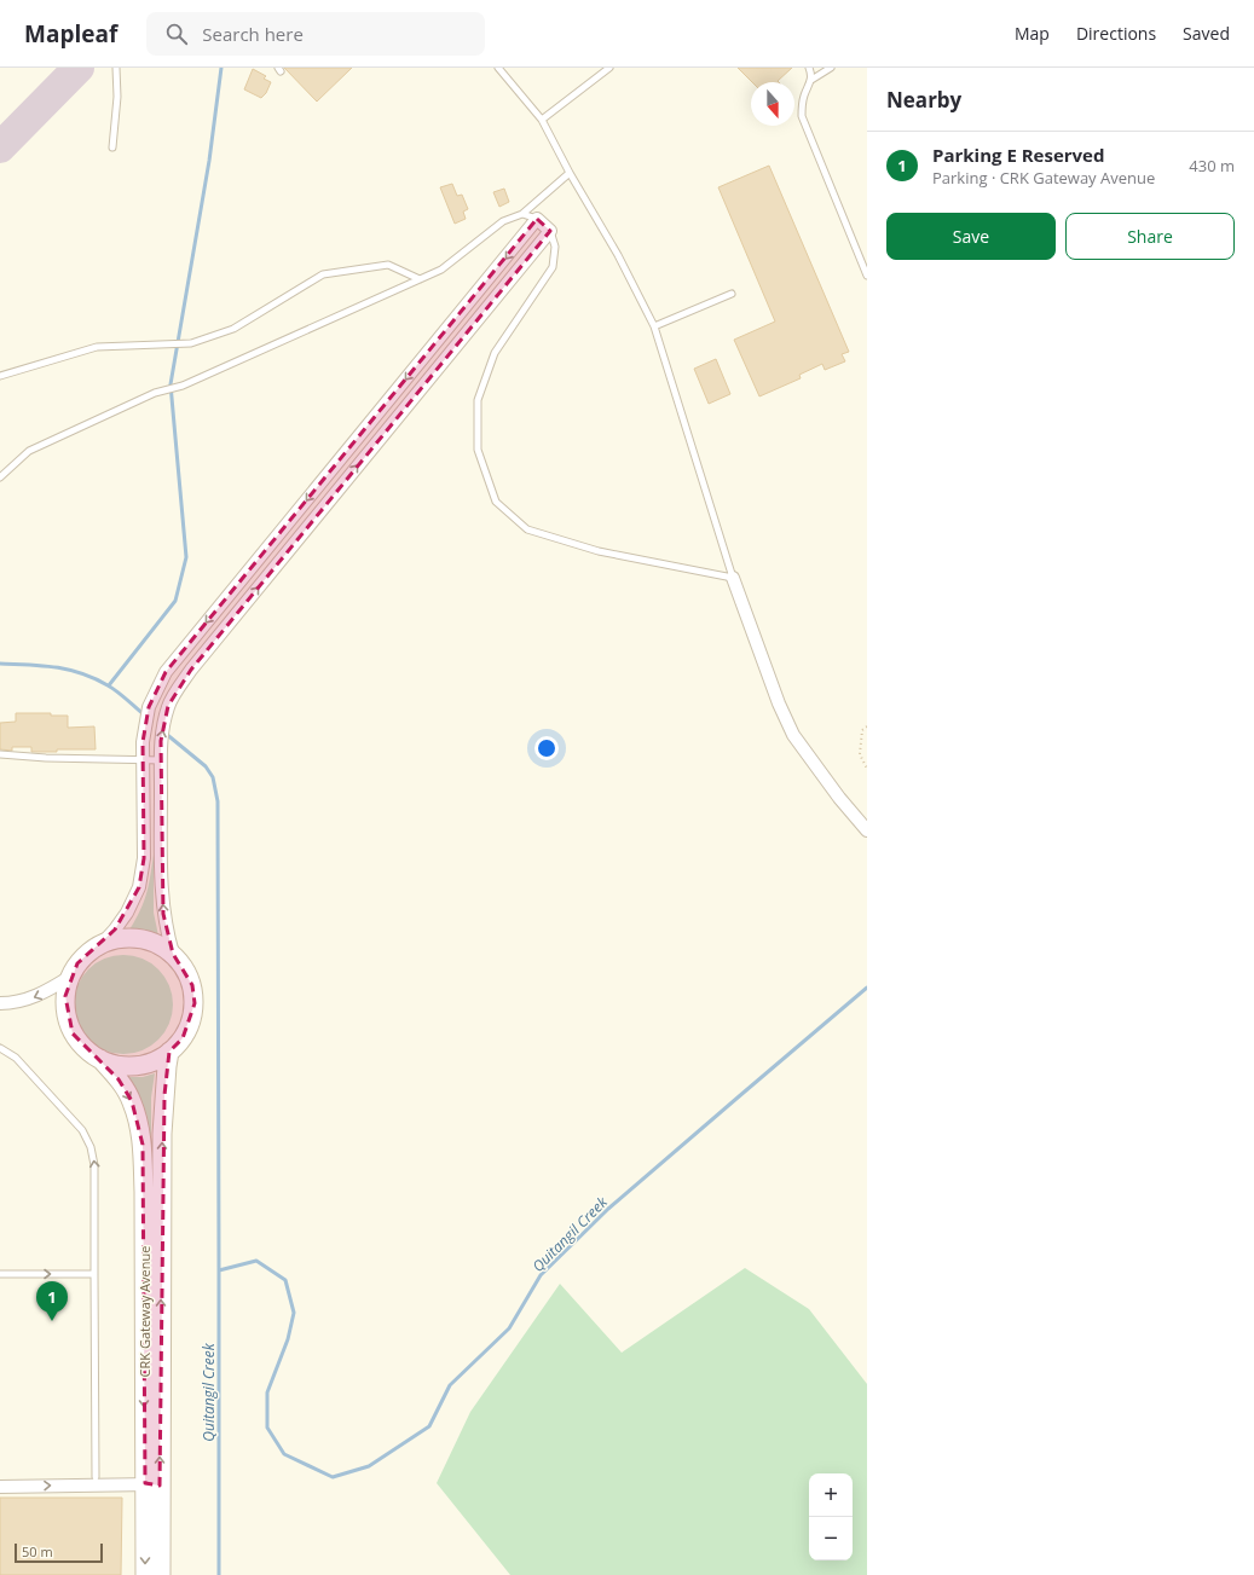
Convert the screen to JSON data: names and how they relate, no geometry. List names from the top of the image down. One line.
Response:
{"streets":{"main road":["CRK Gateway Avenue"]},"water":["Quitangil Creek"],"scale_bar":"50 m","north":"bottom","page":{"header":"Mapleaf","search":"Search here","nav":["Map","Directions","Saved"],"heading":"Nearby","list":[{"mark":"1","name":"Parking E Reserved","note":"Parking · CRK Gateway Avenue","value":"430 m"}],"buttons":["Save","Share"],"pins":"1","map_buttons":["+","−"],"scale":"50 m"}}
